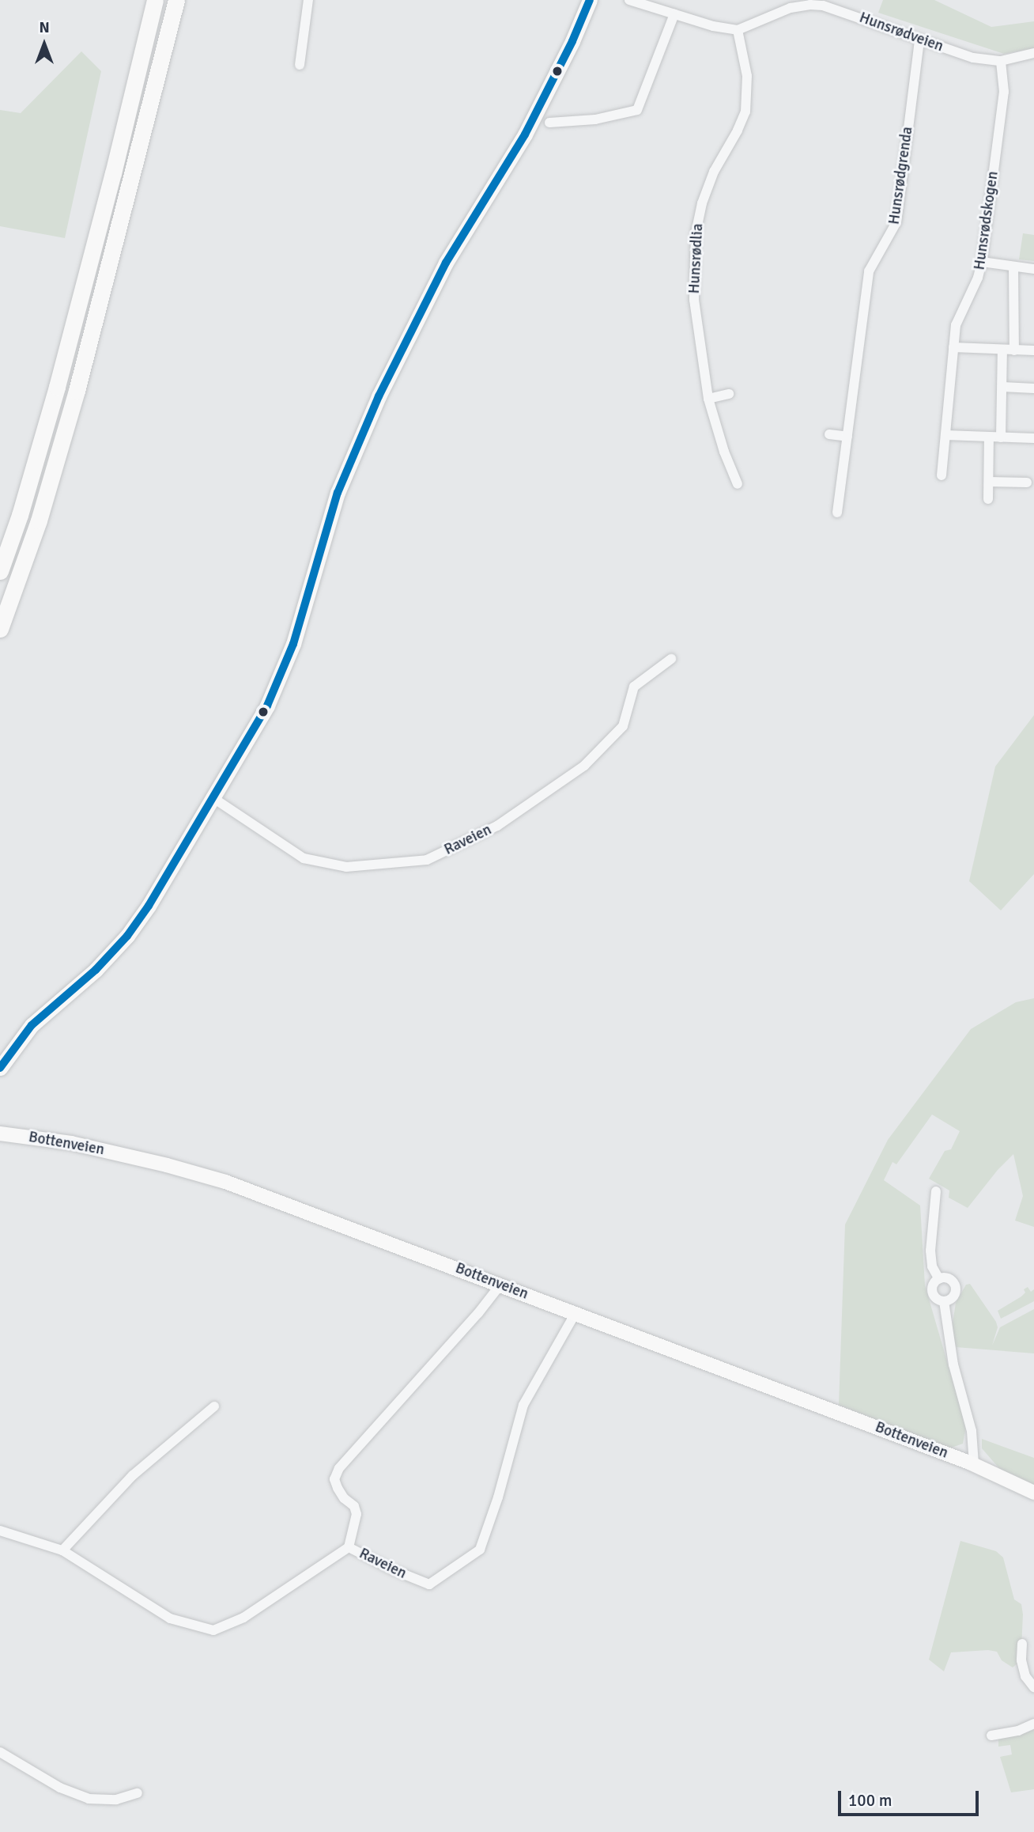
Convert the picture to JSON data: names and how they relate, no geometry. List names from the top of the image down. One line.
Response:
{"streets":{"main road":["Bottenveien"],"street":["Hunsrødveien","Hunsrødgrenda","Hunsrødskogen","Hunsrødlia","Raveien"]},"crossings":[["Hunsrødveien","Hunsrødgrenda"],["Hunsrødveien","Hunsrødskogen"],["Hunsrødveien","Hunsrødlia"],["Raveien","Bottenveien"]],"scale_bar":"100 m","north":"top"}
